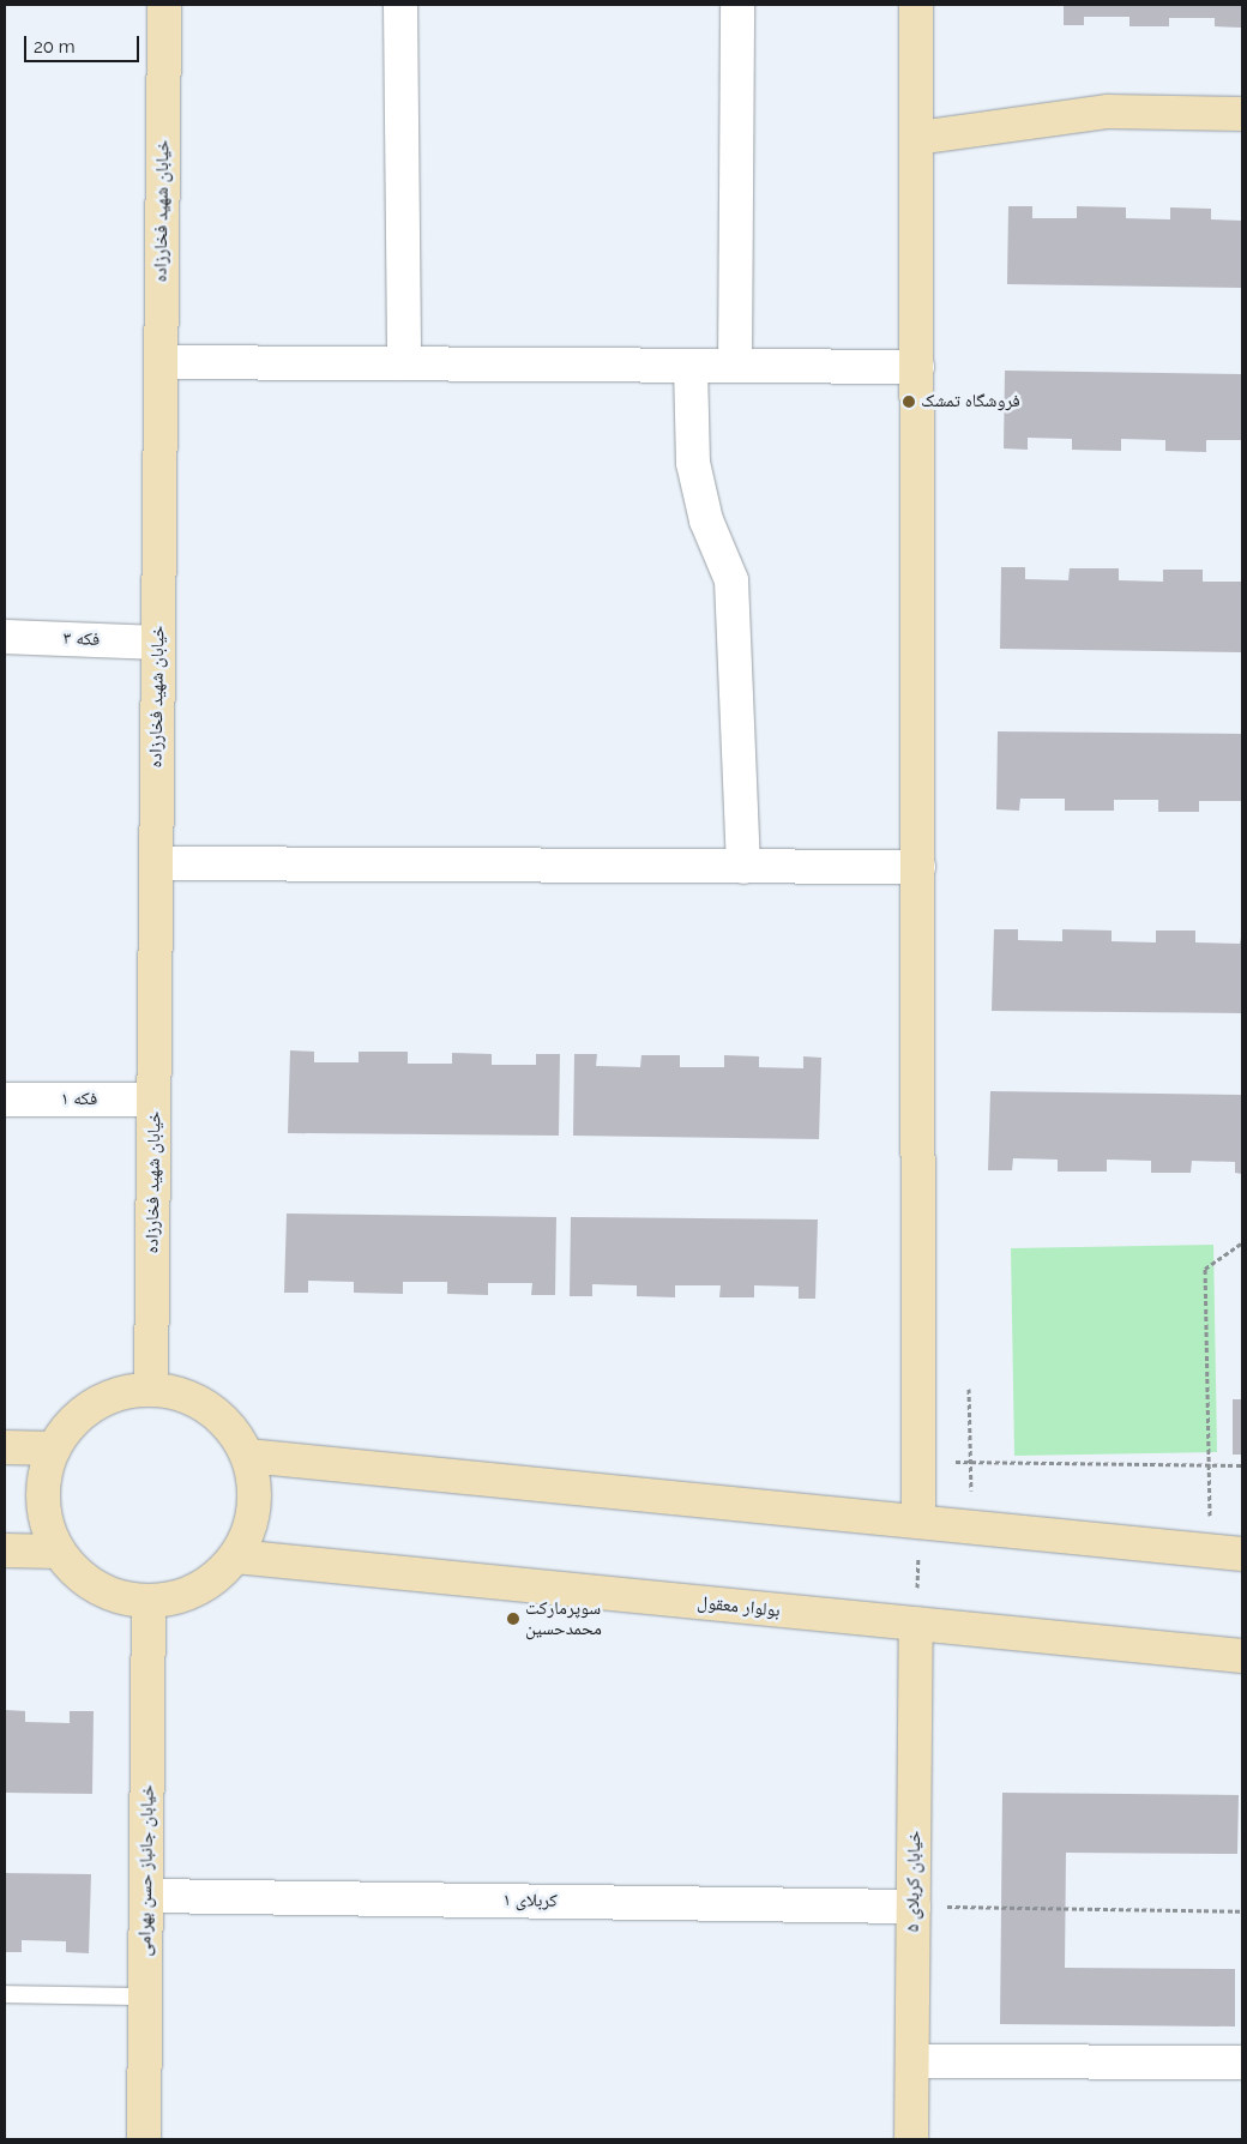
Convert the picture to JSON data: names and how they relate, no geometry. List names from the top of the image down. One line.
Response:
{"streets":{"street":["خیابان شهید فخارزاده","فکه ۳","فکه ۱","بولوار معقول","خیابان جانباز حسن بهرامی","خیابان کربلای ۵","کربلای ۱"]},"crossings":[["خیابان شهید فخارزاده","فکه ۳"],["خیابان شهید فخارزاده","فکه ۱"],["خیابان شهید فخارزاده","بولوار معقول"],["خیابان شهید فخارزاده","خیابان جانباز حسن بهرامی"],["بولوار معقول","خیابان جانباز حسن بهرامی"],["بولوار معقول","خیابان کربلای ۵"],["خیابان جانباز حسن بهرامی","کربلای ۱"],["خیابان کربلای ۵","کربلای ۱"]],"places":["فروشگاه تمشک","سوپرمارکت محمدحسین"],"scale_bar":"20 m"}
